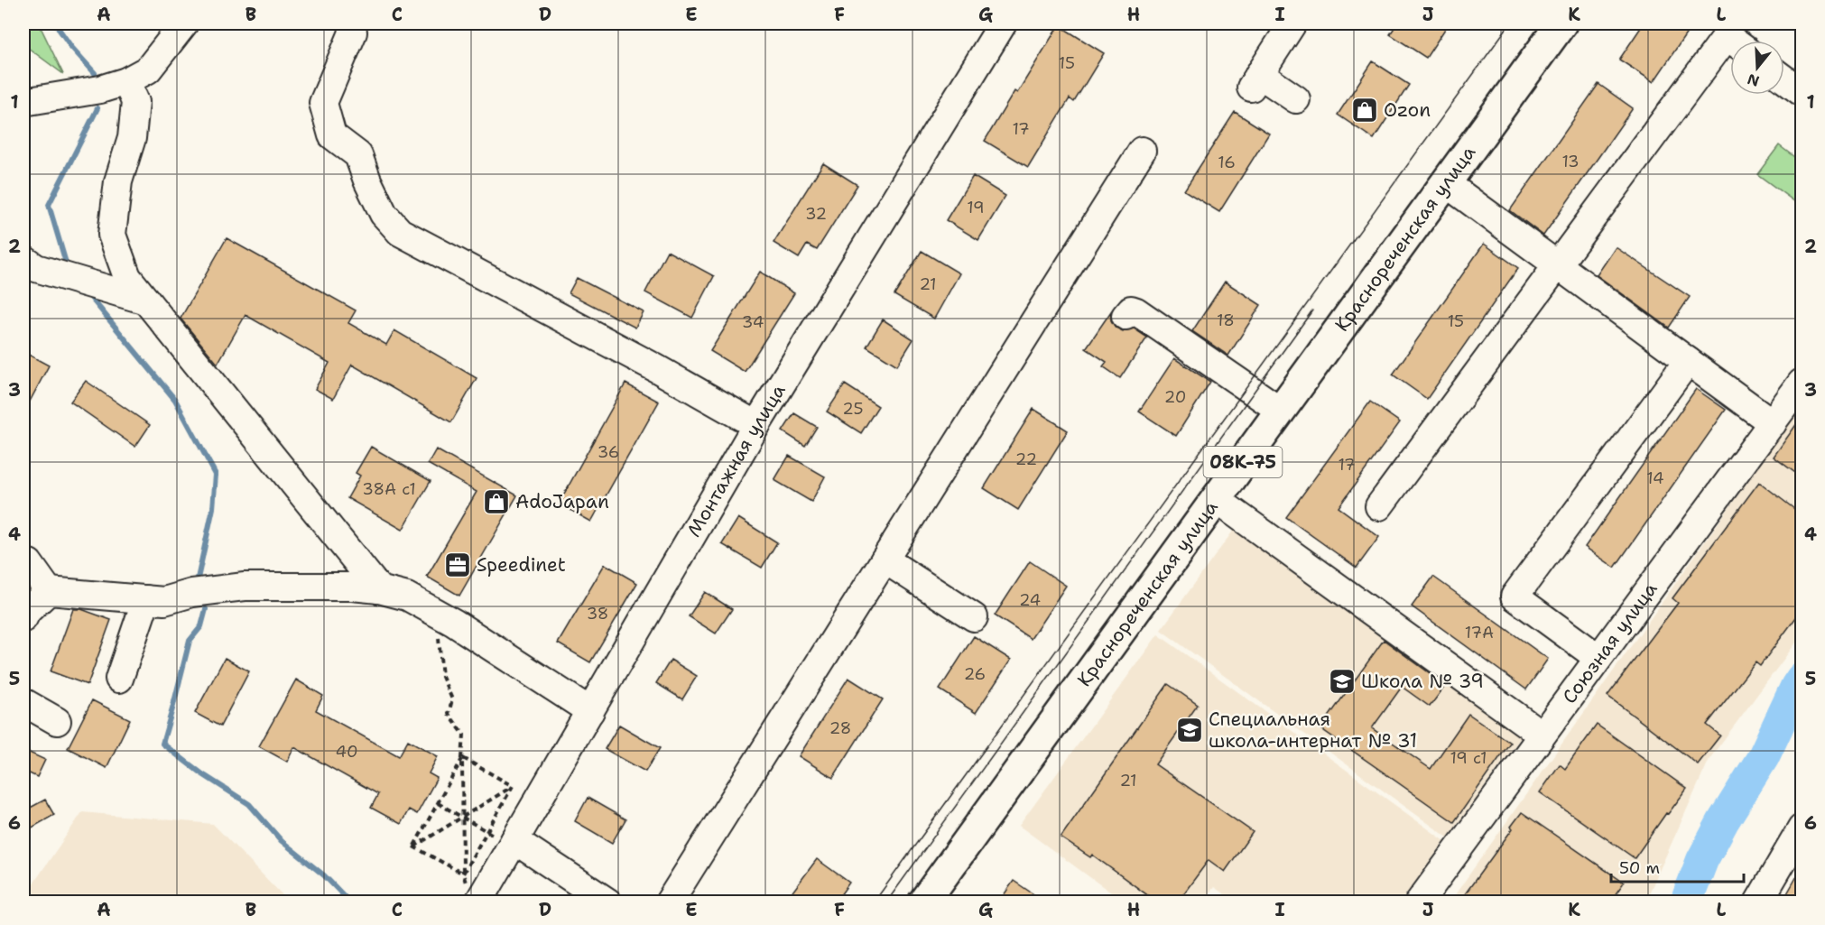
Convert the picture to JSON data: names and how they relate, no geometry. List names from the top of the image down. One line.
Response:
{"streets":{"main road":["Краснореченская улица","08К-75"],"street":["Монтажная улица","Союзная улица"]},"places":{"shop":["Ozon","AdoJapan"],"office":["Speedinet"],"school or university":["Школа № 39","Специальная школа-интернат № 31"]},"house_numbers":["15","17","13","16","19","32","21","18","15","34","20","25","36","22","17","14","38А с1","24","38","17А","26","28","40","19 с1","21"],"scale_bar":"50 m","north":"bottom","grid":{"columns":["A","B","C","D","E","F","G","H","I","J","K","L"],"rows":["1","2","3","4","5","6"]}}
